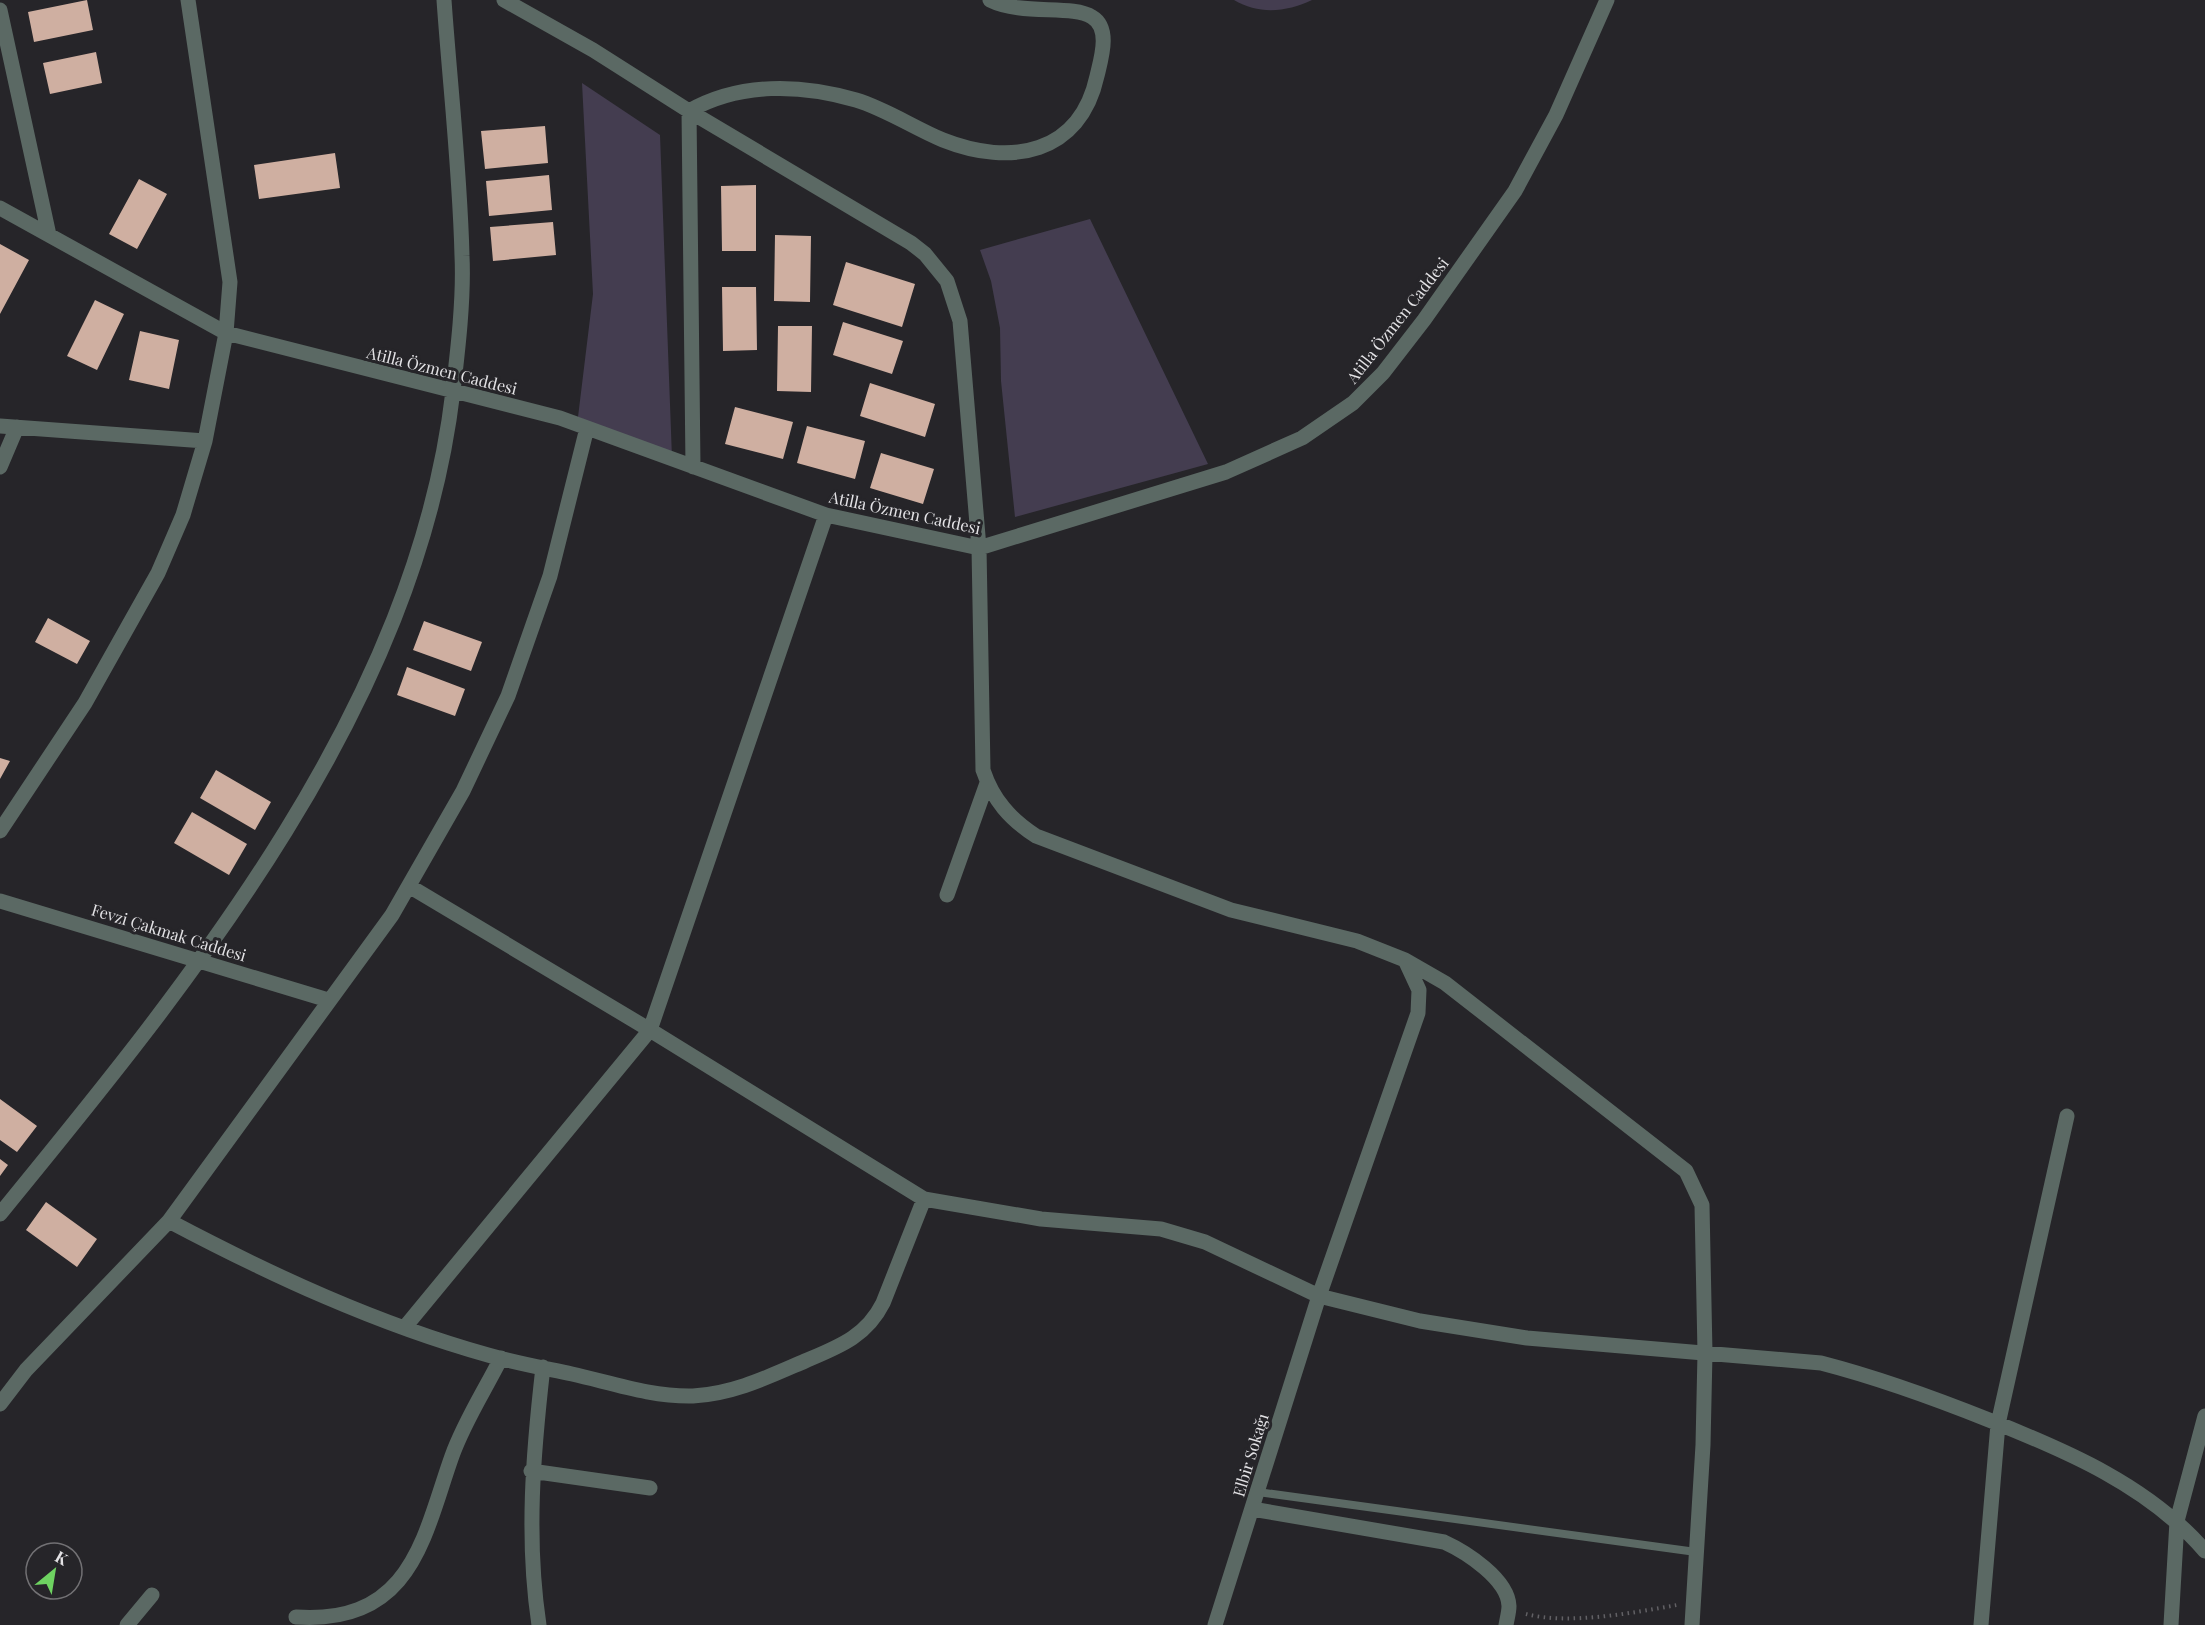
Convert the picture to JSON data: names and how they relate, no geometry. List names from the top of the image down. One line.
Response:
{"streets":{"street":["Atilla Özmen Caddesi","Fevzi Çakmak Caddesi","Elbir Sokağı"]},"north":"top right"}
